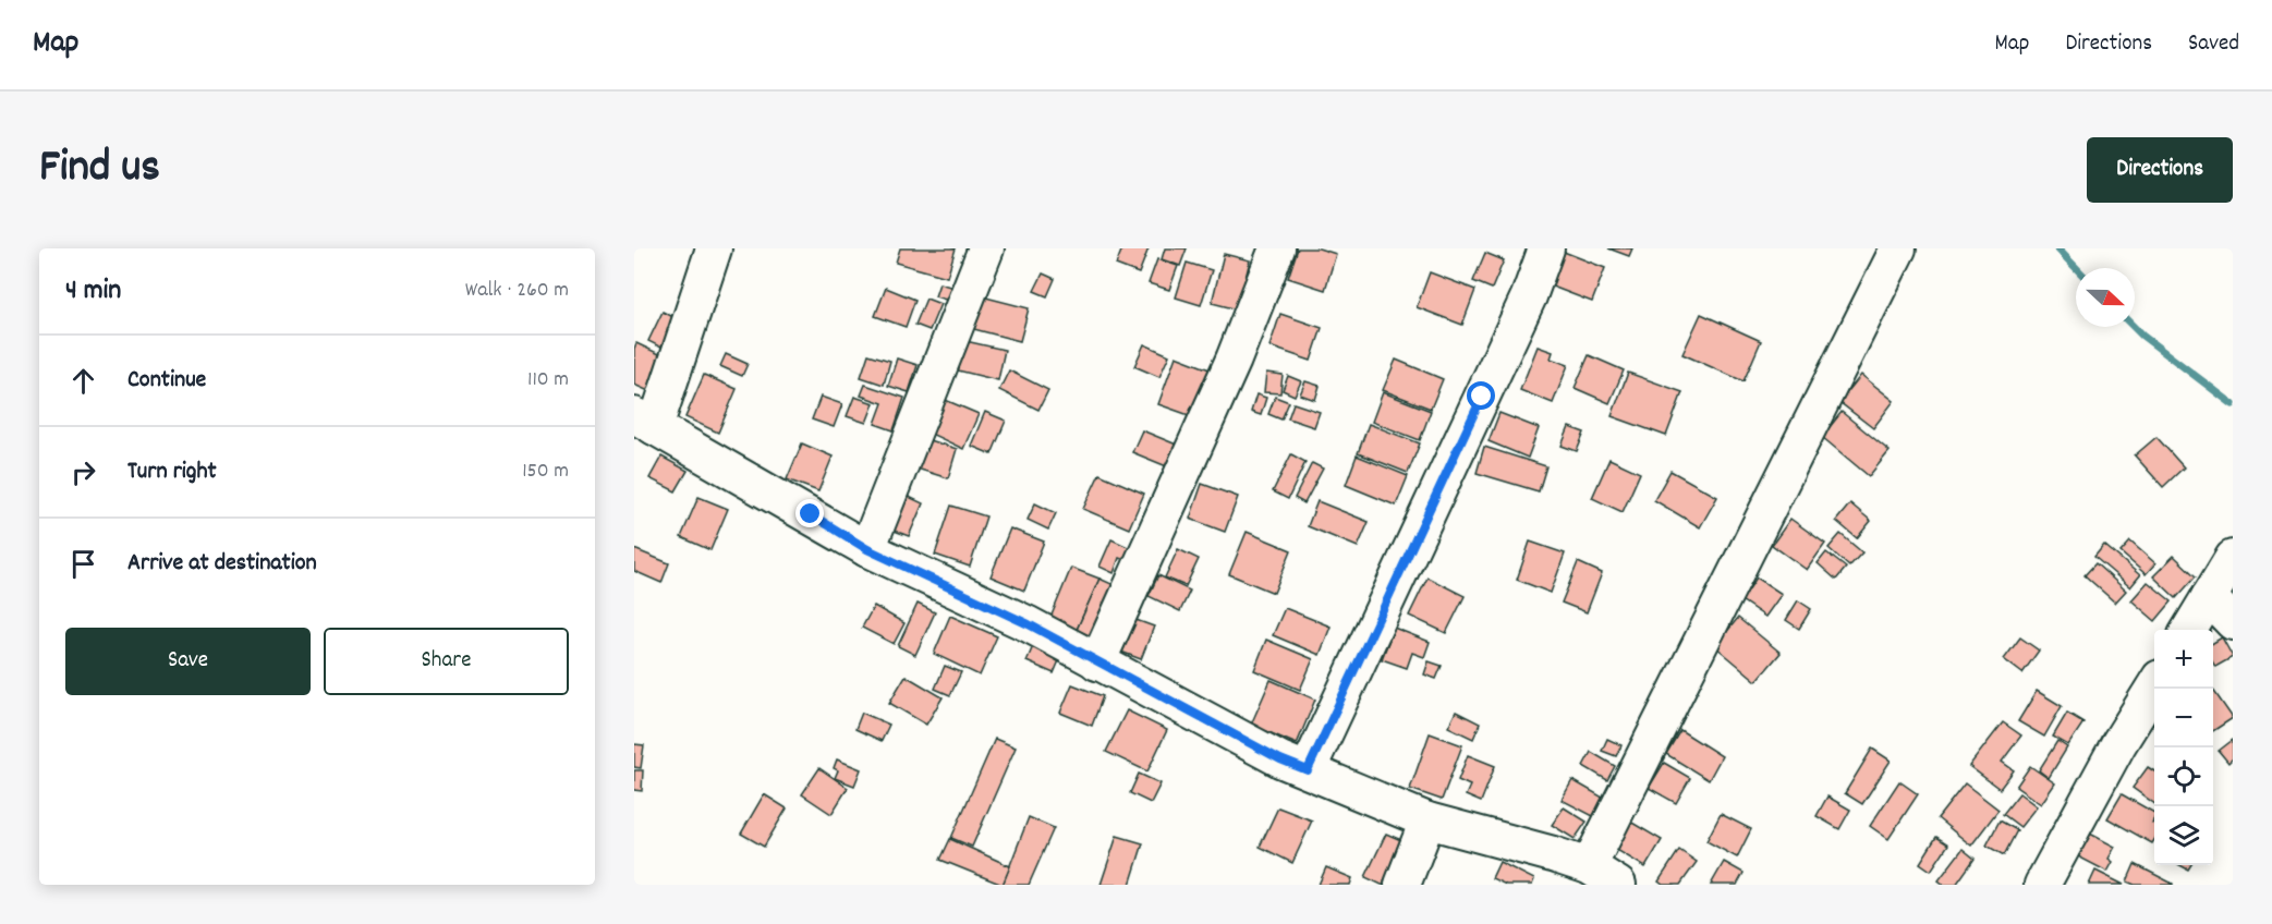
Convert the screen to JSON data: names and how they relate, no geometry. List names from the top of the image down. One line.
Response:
{"north":"right","page":{"header":"Map","nav":["Map","Directions","Saved"],"title":"Find us","buttons":["Directions",["Save","Share"]],"heading":["4 min","Walk · 260 m"],"list":[["Continue","110 m"],["Turn right","150 m"],"Arrive at destination"],"map_buttons":["+","−"]}}
